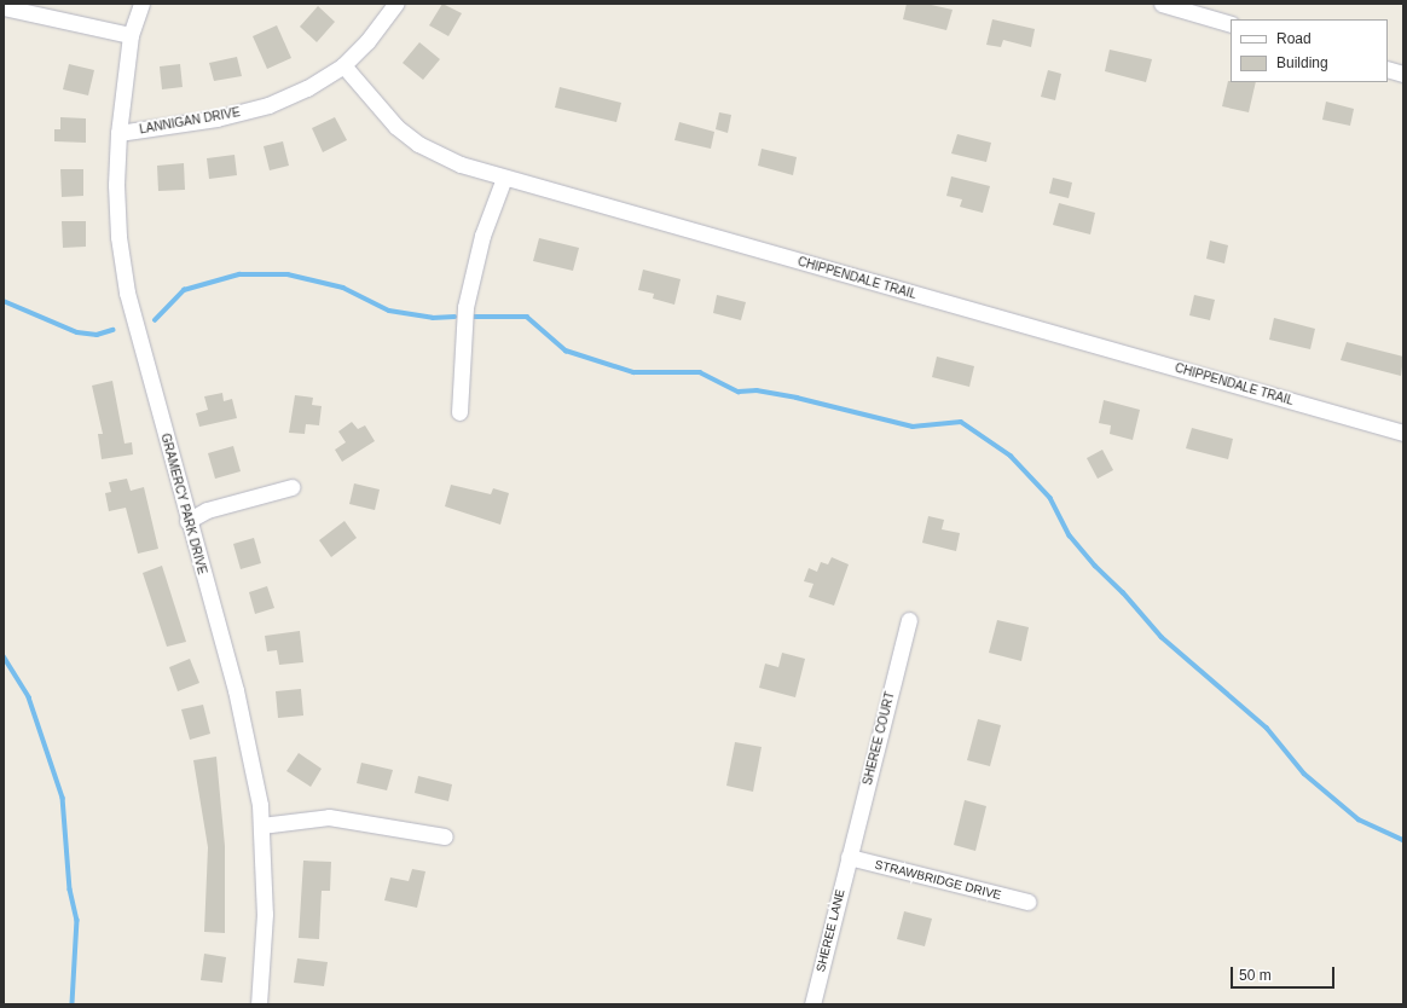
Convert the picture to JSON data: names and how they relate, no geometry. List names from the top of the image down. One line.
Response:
{"streets":{"street":["LANNIGAN DRIVE","CHIPPENDALE TRAIL","GRAMERCY PARK DRIVE","SHEREE COURT","STRAWBRIDGE DRIVE","SHEREE LANE"]},"crossings":[["LANNIGAN DRIVE","CHIPPENDALE TRAIL"],["LANNIGAN DRIVE","GRAMERCY PARK DRIVE"],["SHEREE COURT","STRAWBRIDGE DRIVE"],["SHEREE COURT","SHEREE LANE"],["STRAWBRIDGE DRIVE","SHEREE LANE"]],"legend":["Road","Building"],"scale_bar":"50 m"}
